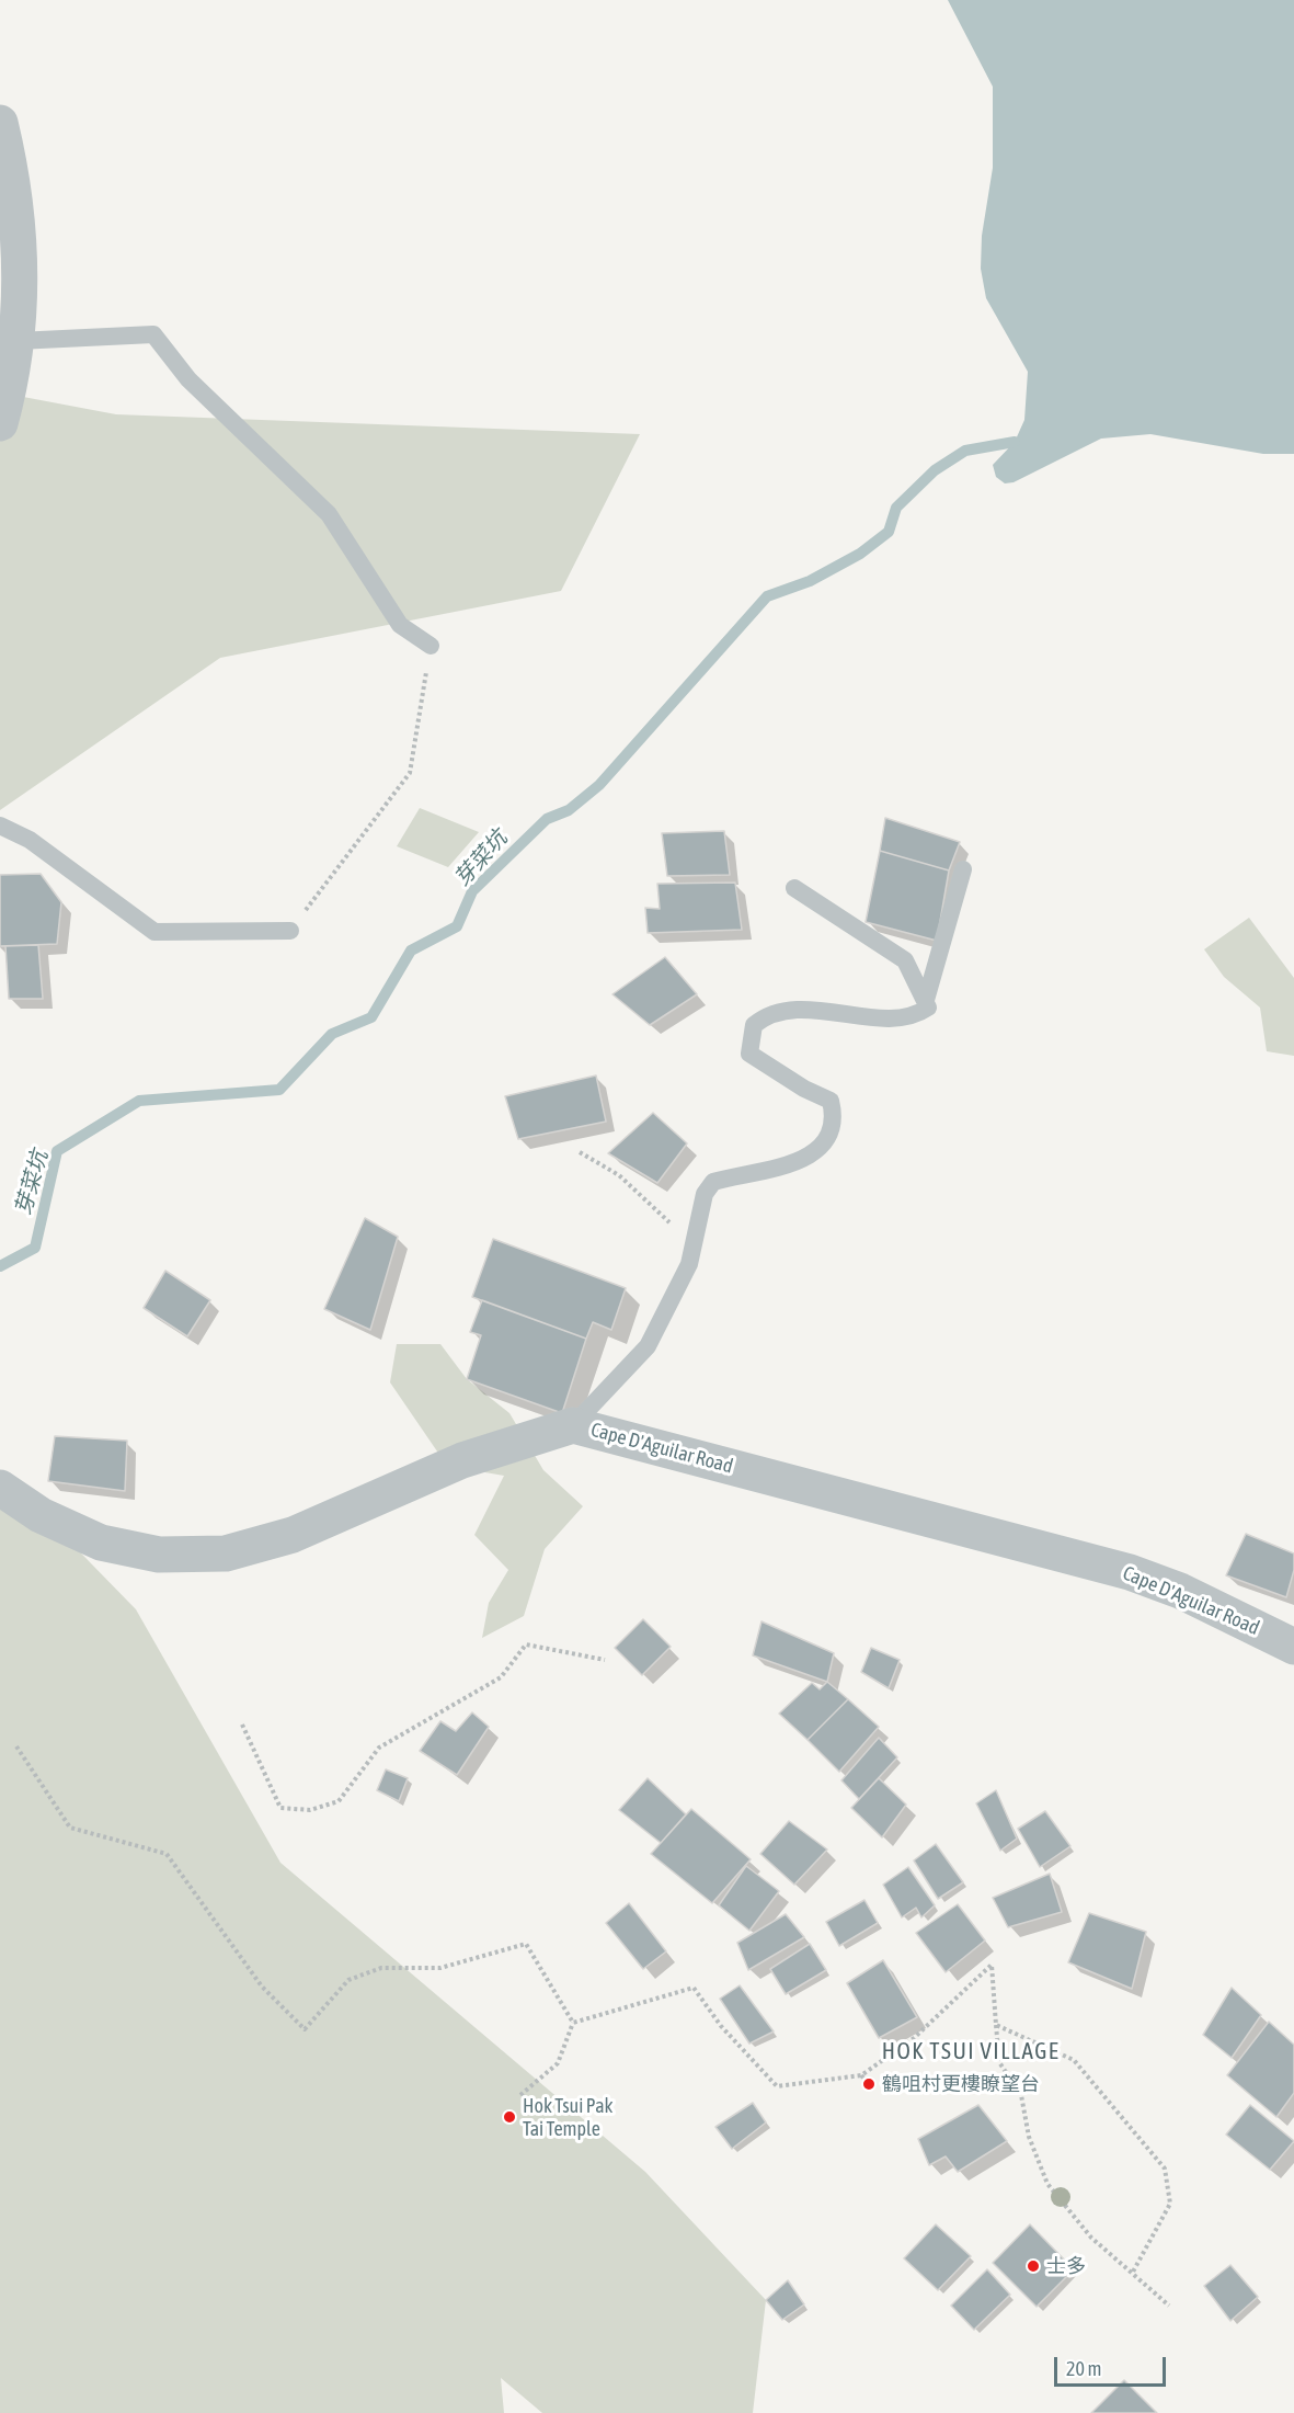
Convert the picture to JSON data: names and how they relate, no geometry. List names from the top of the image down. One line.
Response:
{"streets":{"street":["Cape D'Aguilar Road"]},"districts":["HOK TSUI VILLAGE"],"water":["芽菜坑"],"places":["鶴咀村更樓瞭望台","Hok Tsui Pak Tai Temple","士多"],"scale_bar":"20 m"}
